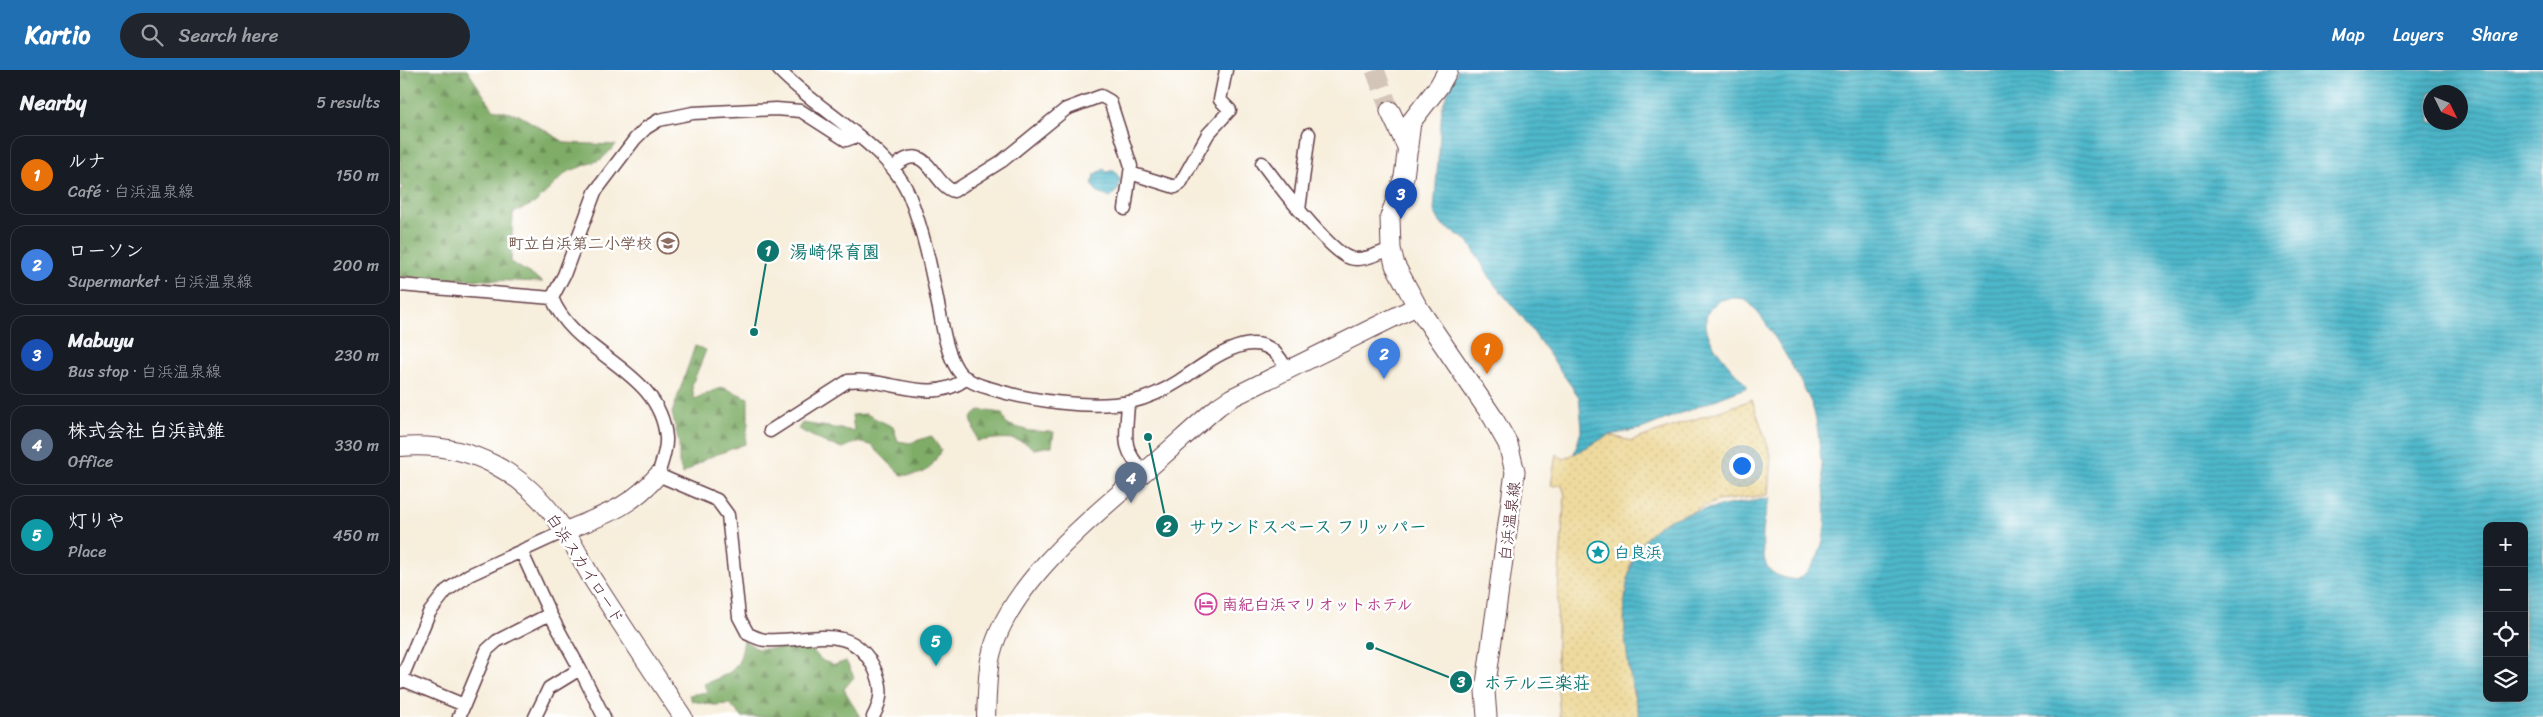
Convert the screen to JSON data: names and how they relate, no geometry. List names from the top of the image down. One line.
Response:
{"streets":{"main road":["白浜温泉線"],"street":["白浜スカイロード"]},"places":{"school or university":["町立白浜第二小学校"],"other":["湯崎保育園","サウンドスペース フリッパー","ホテル三楽荘"],"place":["白良浜"],"hotel":["南紀白浜マリオットホテル"]},"north":"bottom right","page":{"header":"Kartio","search":"Search here","nav":["Map","Layers","Share"],"heading":["Nearby","5 results"],"list":[{"mark":"1","name":"ルナ","note":"Café · 白浜温泉線","value":"150 m"},{"mark":"2","name":"ローソン","note":"Supermarket · 白浜温泉線","value":"200 m"},{"mark":"3","name":"Mabuyu","note":"Bus stop · 白浜温泉線","value":"230 m"},{"mark":"4","name":"株式会社 白浜試錐","note":"Office","value":"330 m"},{"mark":"5","name":"灯りや","note":"Place","value":"450 m"}],"pins":["3","1","2","4","5"],"map_buttons":["+","−"]}}
